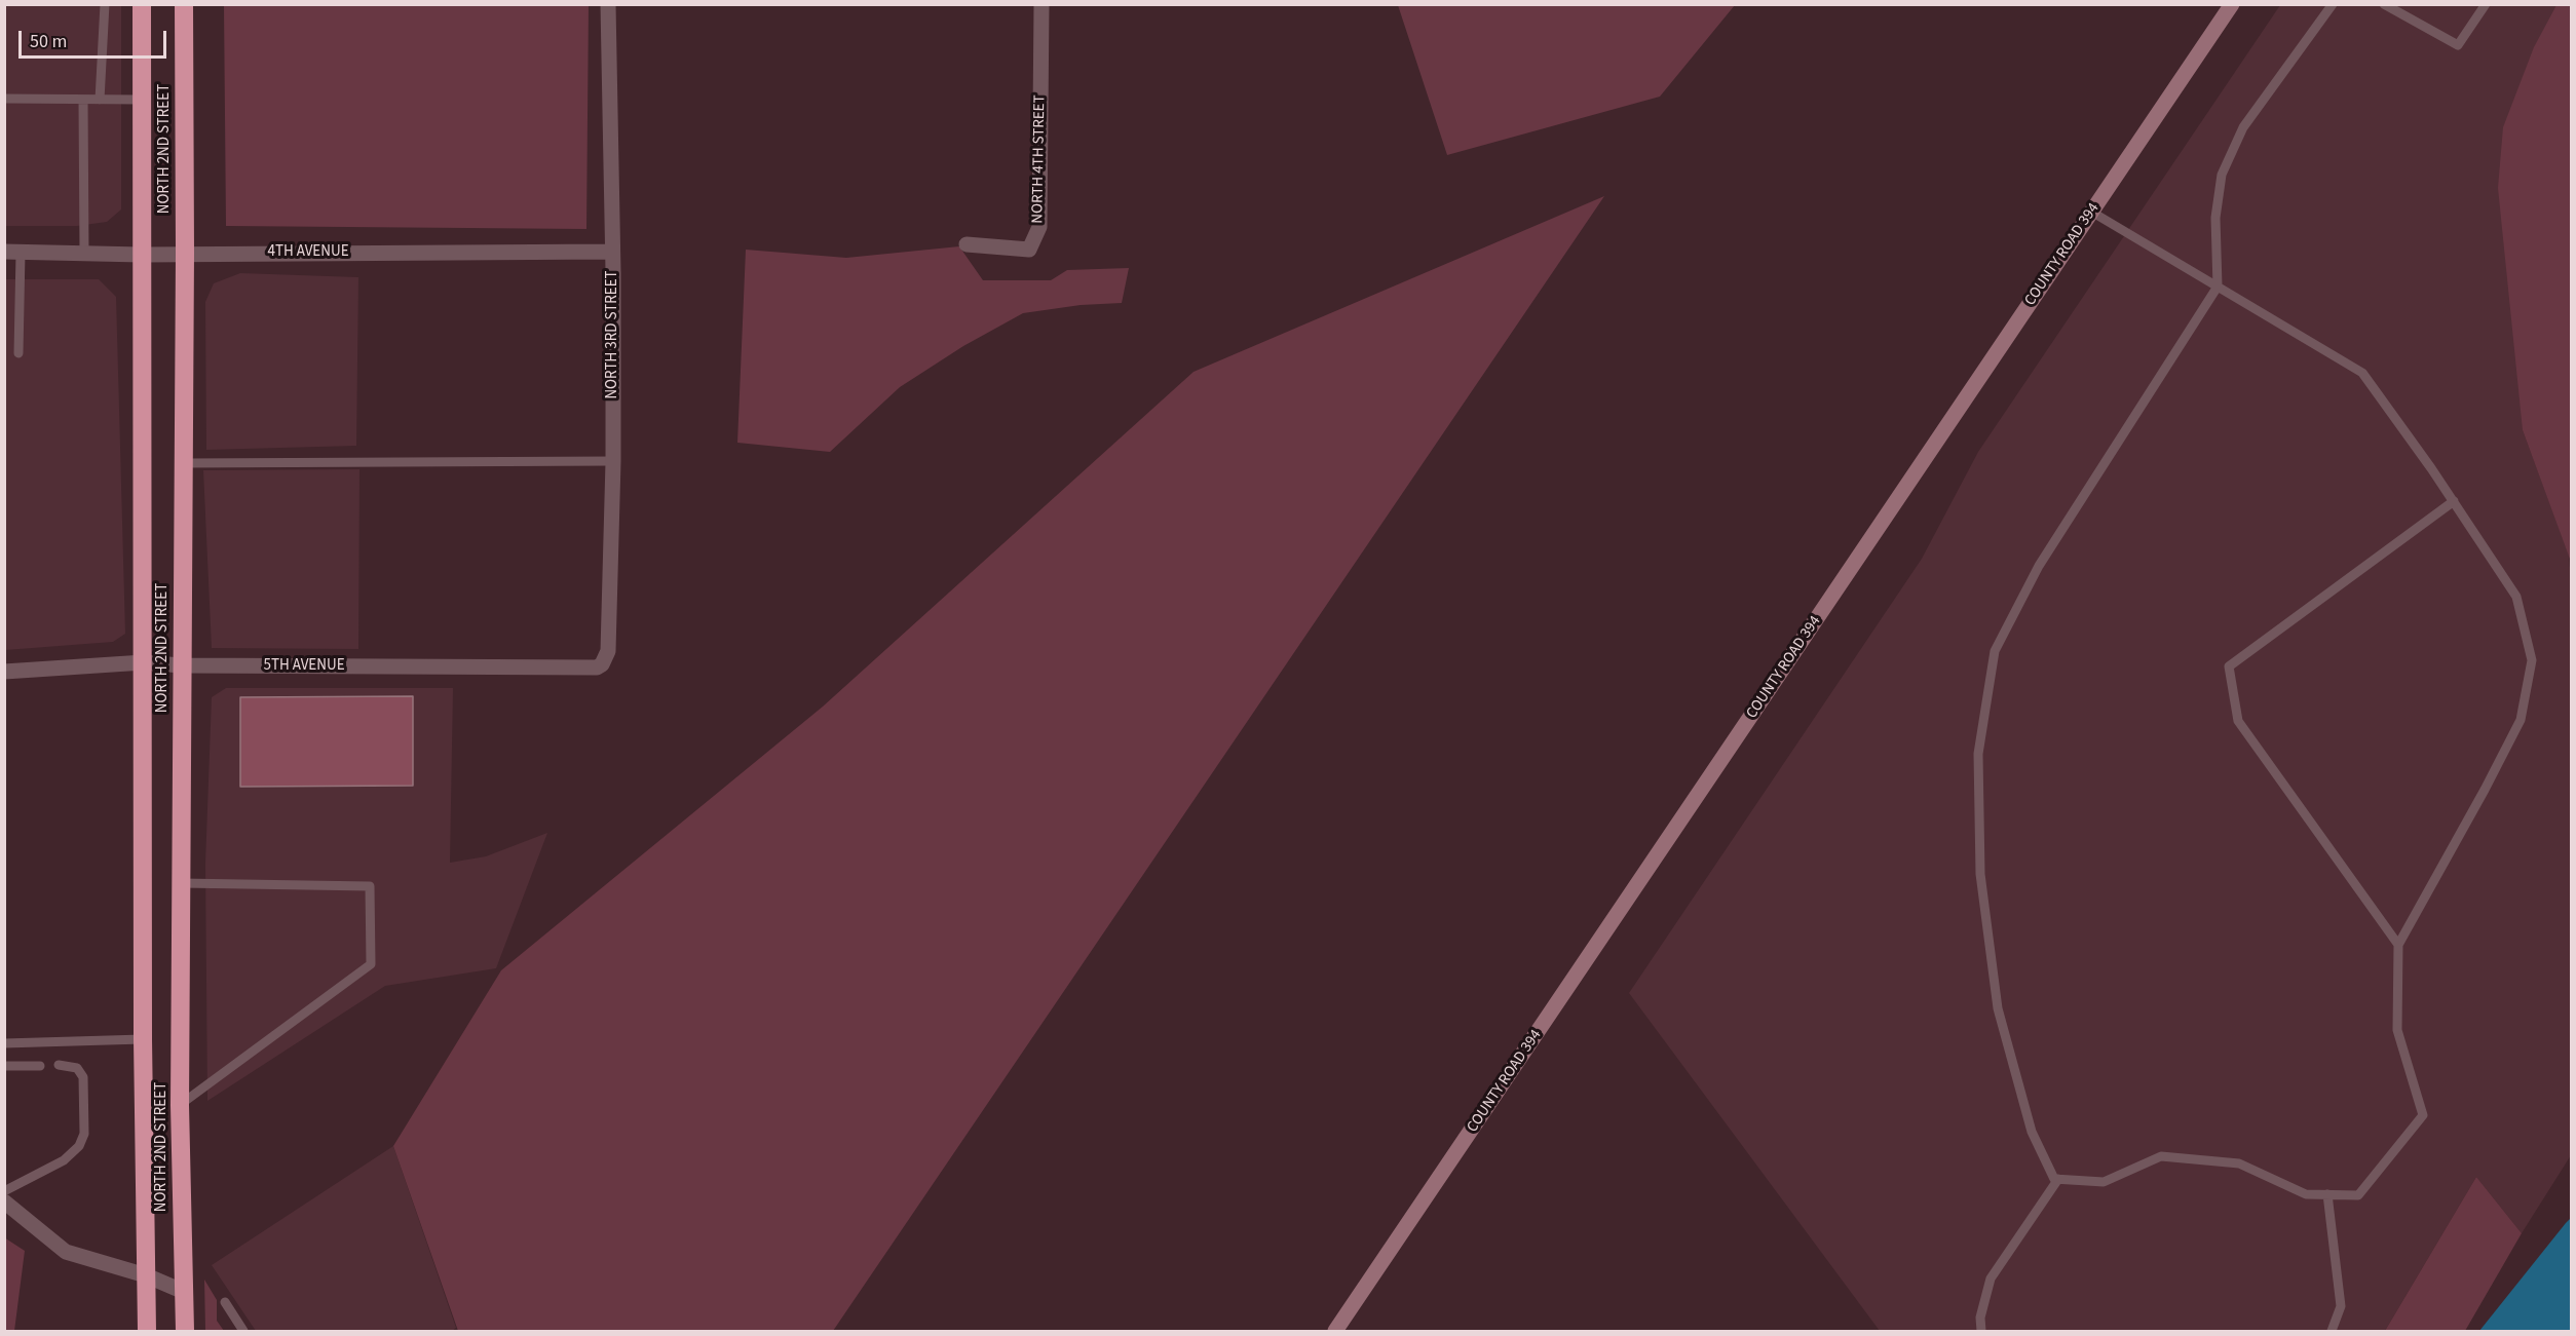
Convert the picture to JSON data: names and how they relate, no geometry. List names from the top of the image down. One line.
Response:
{"streets":{"highway":["NORTH 2ND STREET"],"street":["NORTH 4TH STREET","4TH AVENUE","COUNTY ROAD 394","NORTH 3RD STREET","5TH AVENUE"]},"crossings":[["NORTH 2ND STREET","4TH AVENUE"],["NORTH 2ND STREET","5TH AVENUE"],["4TH AVENUE","NORTH 3RD STREET"],["NORTH 3RD STREET","5TH AVENUE"]],"scale_bar":"50 m"}
